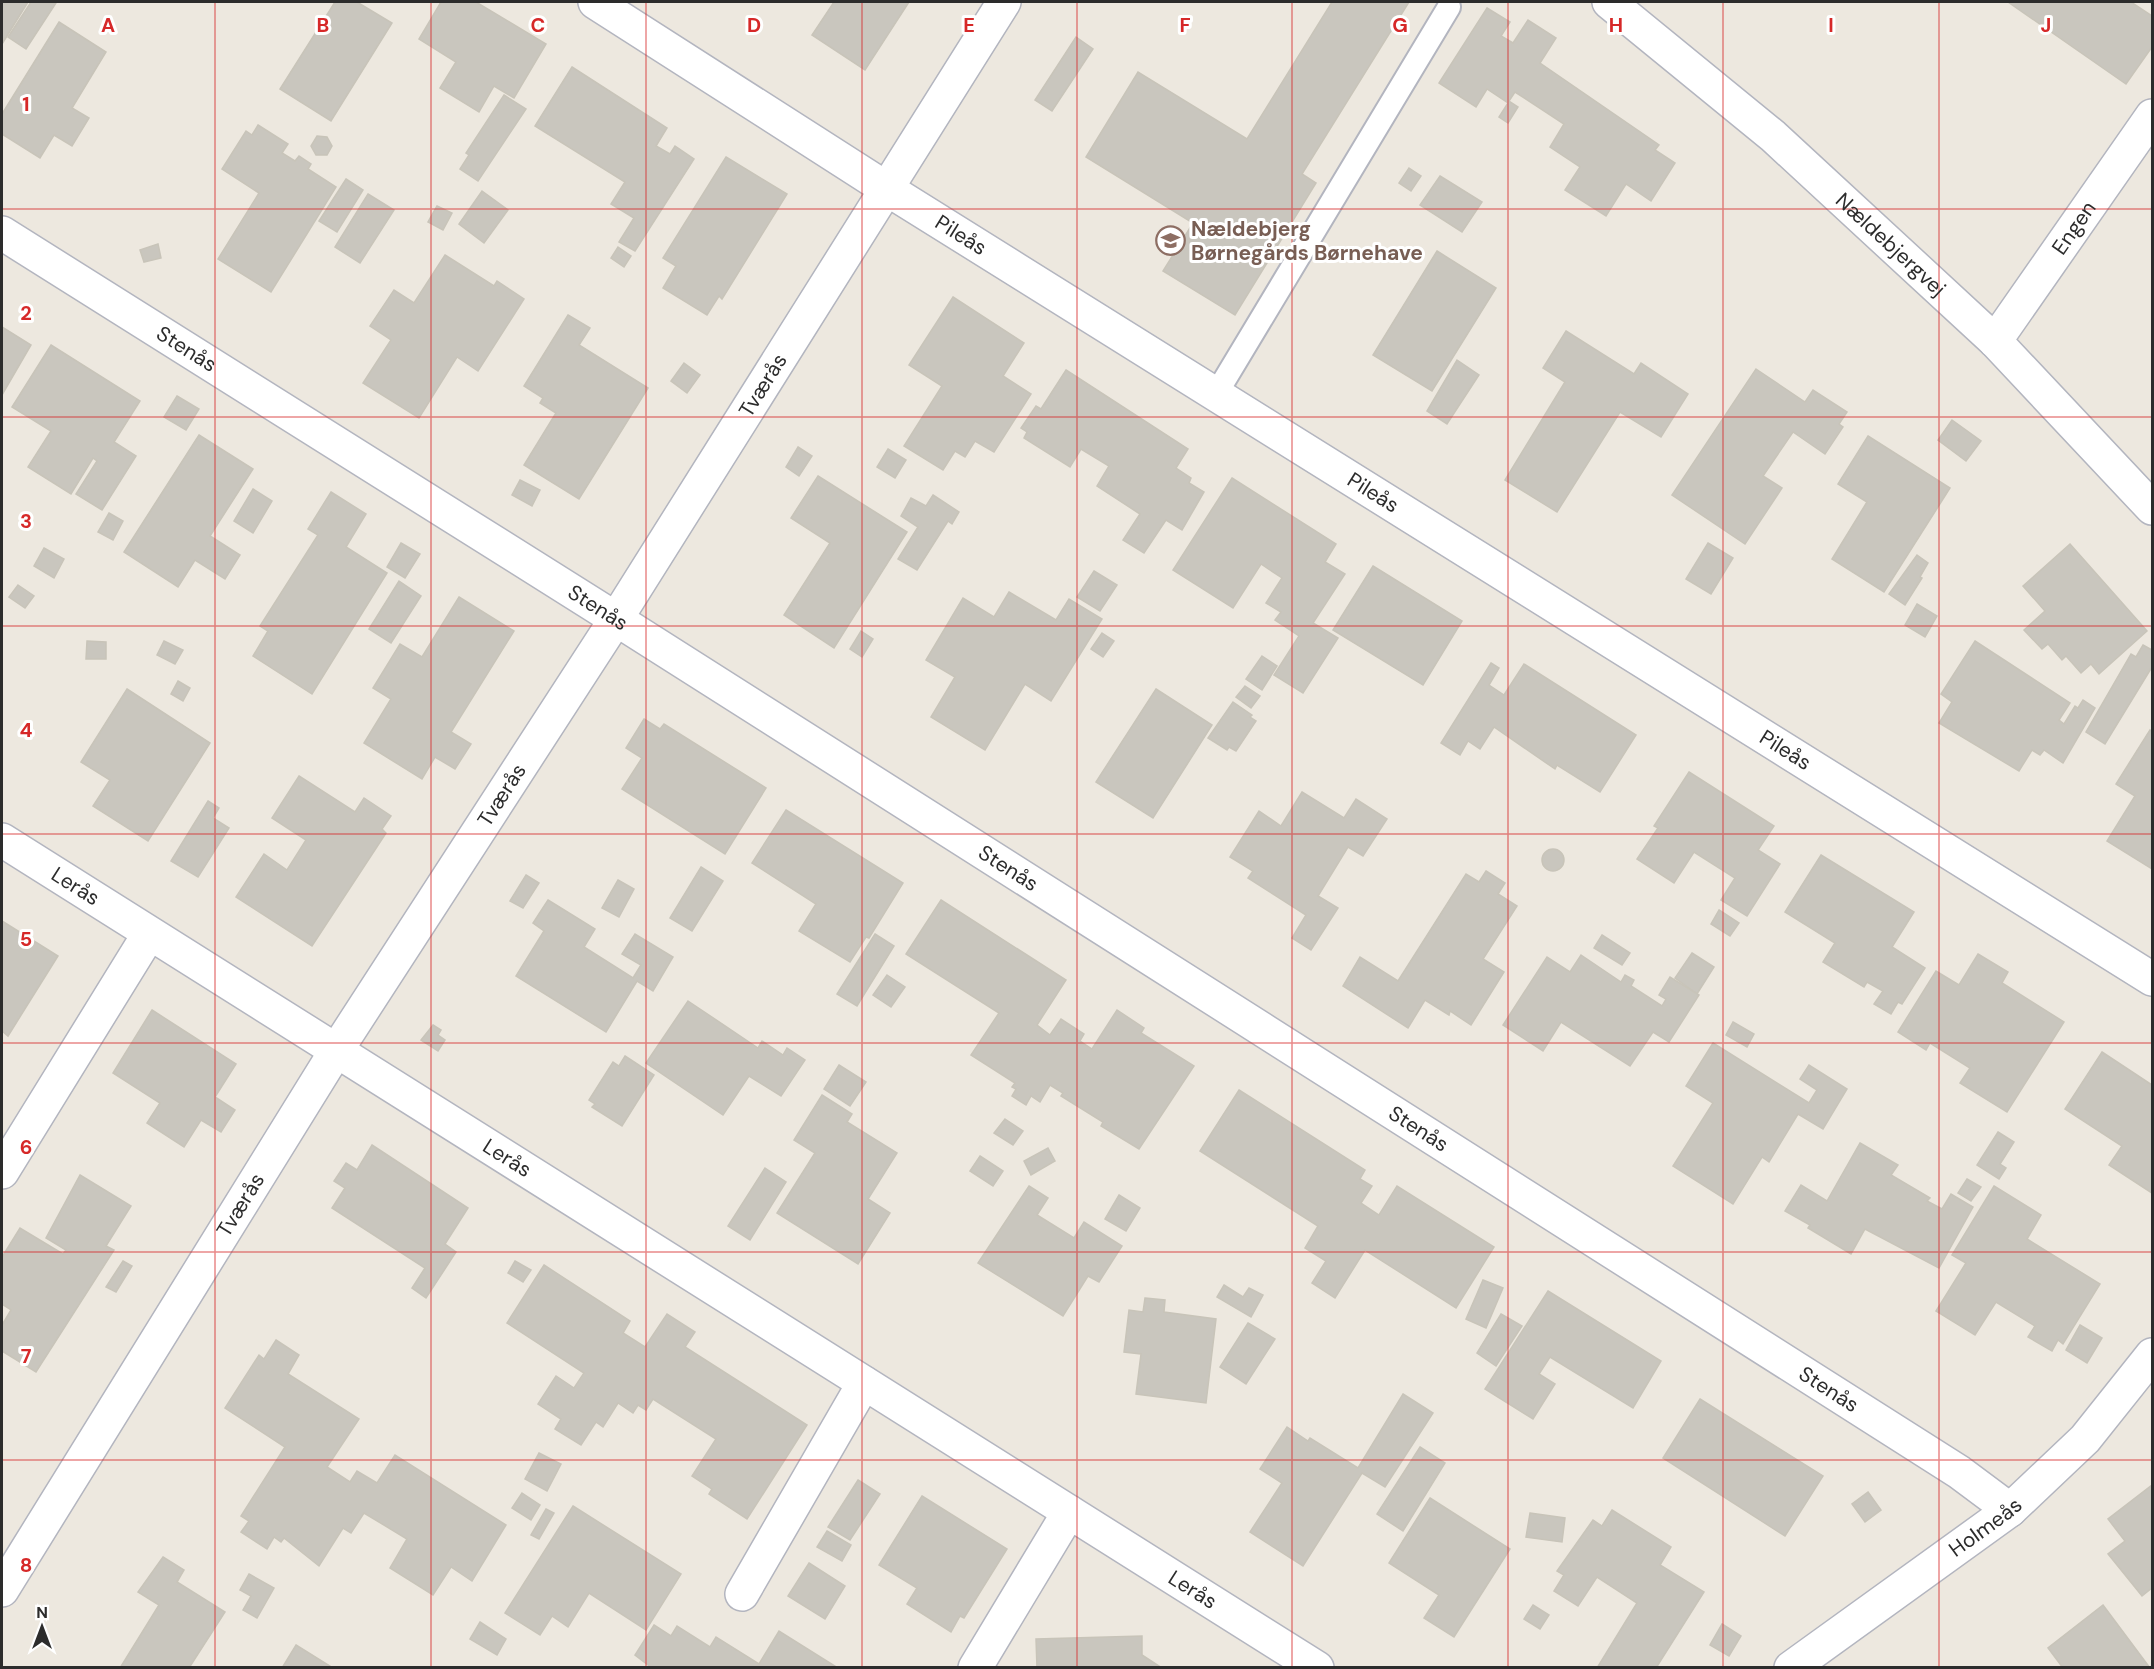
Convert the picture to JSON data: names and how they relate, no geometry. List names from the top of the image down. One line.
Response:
{"streets":{"street":["Engen","Pileås","Nældebjergvej","Stenås","Tværås","Lerås","Holmeås"]},"crossings":[["Engen","Nældebjergvej"],["Pileås","Tværås"],["Stenås","Tværås"],["Stenås","Holmeås"],["Tværås","Lerås"]],"places":{"school or university":["Nældebjerg Børnegårds Børnehave"]},"north":"top","grid":{"columns":["A","B","C","D","E","F","G","H","I","J"],"rows":["1","2","3","4","5","6","7","8"]}}
